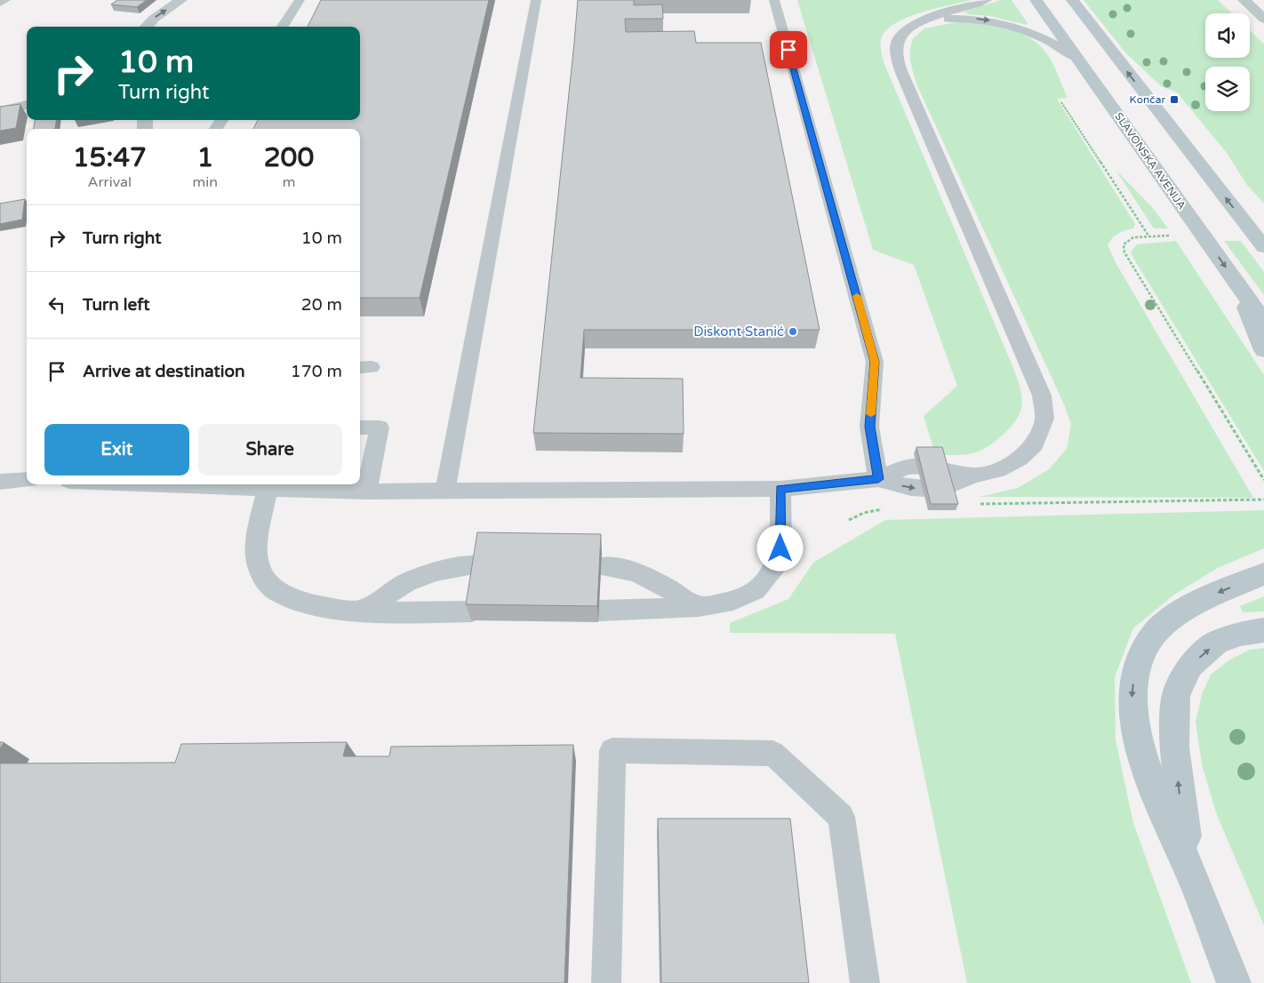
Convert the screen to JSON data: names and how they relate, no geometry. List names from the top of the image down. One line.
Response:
{"streets":{"main road":["SLAVONSKA AVENIJA"]},"places":{"transit":["Končar"],"other":["Diskont Stanić"]},"page":{"turn":["10 m","Turn right"],"eta":["15:47","Arrival","1","min","200","m"],"list":[{"name":"Turn right","value":"10 m"},{"name":"Turn left","value":"20 m"},{"name":"Arrive at destination","value":"170 m"}],"buttons":["Exit","Share"]}}
